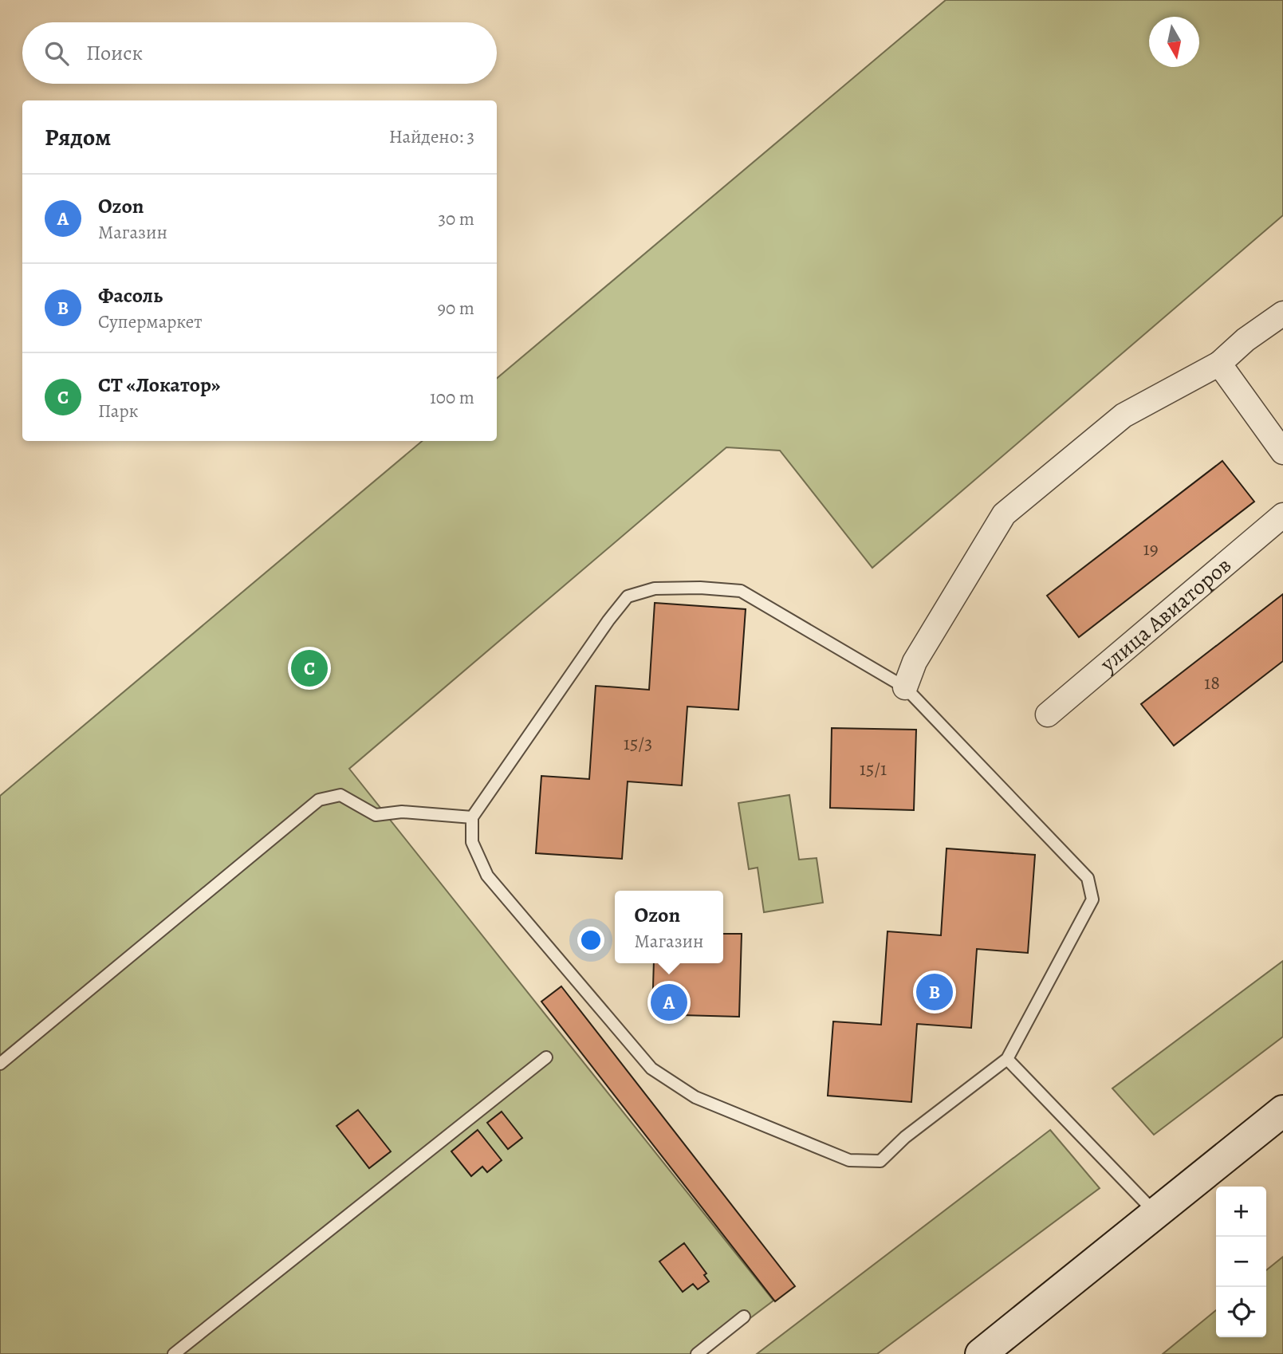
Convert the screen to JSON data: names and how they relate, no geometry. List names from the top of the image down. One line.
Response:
{"streets":{"street":["улица Авиаторов"]},"house_numbers":["19","18","15/3","15/1"],"north":"bottom","page":{"search":"Поиск","heading":["Рядом","Найдено: 3"],"list":[{"mark":"A","name":"Ozon","note":"Магазин","value":"30 m"},{"mark":"B","name":"Фасоль","note":"Супермаркет","value":"90 m"},{"mark":"C","name":"СТ «Локатор»","note":"Парк","value":"100 m"}],"pins":["C","B","A"],"popup":["Ozon","Магазин"],"map_buttons":["+","−"]}}
